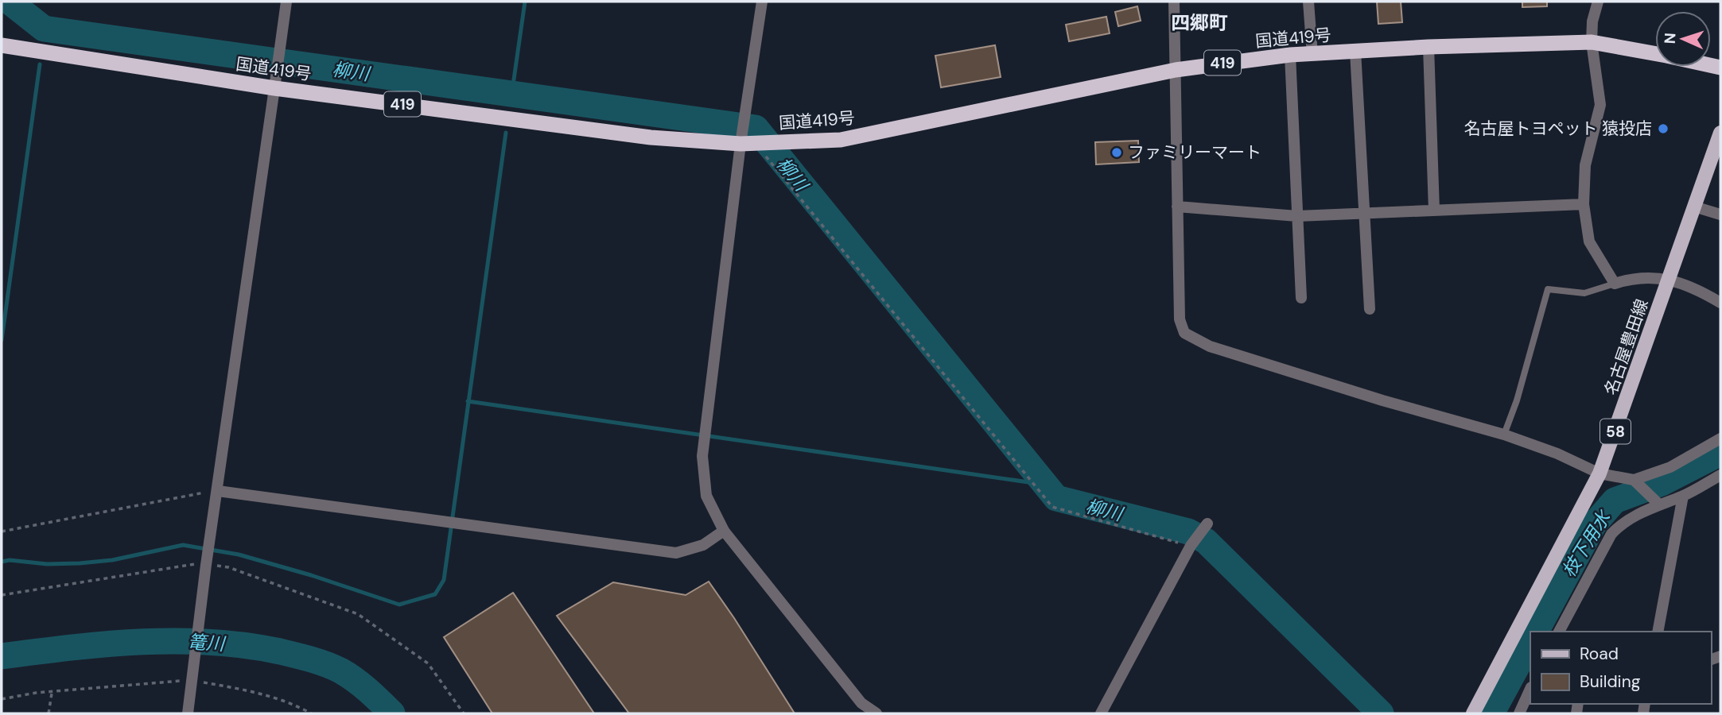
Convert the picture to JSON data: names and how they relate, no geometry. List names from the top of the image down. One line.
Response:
{"streets":{"highway":["国道419号","419"],"main road":["名古屋豊田線","58"]},"districts":["四郷町"],"water":["柳川","枝下用水","篭川"],"places":["名古屋トヨペット 猿投店","ファミリーマート"],"legend":["Road","Building"],"north":"left"}
